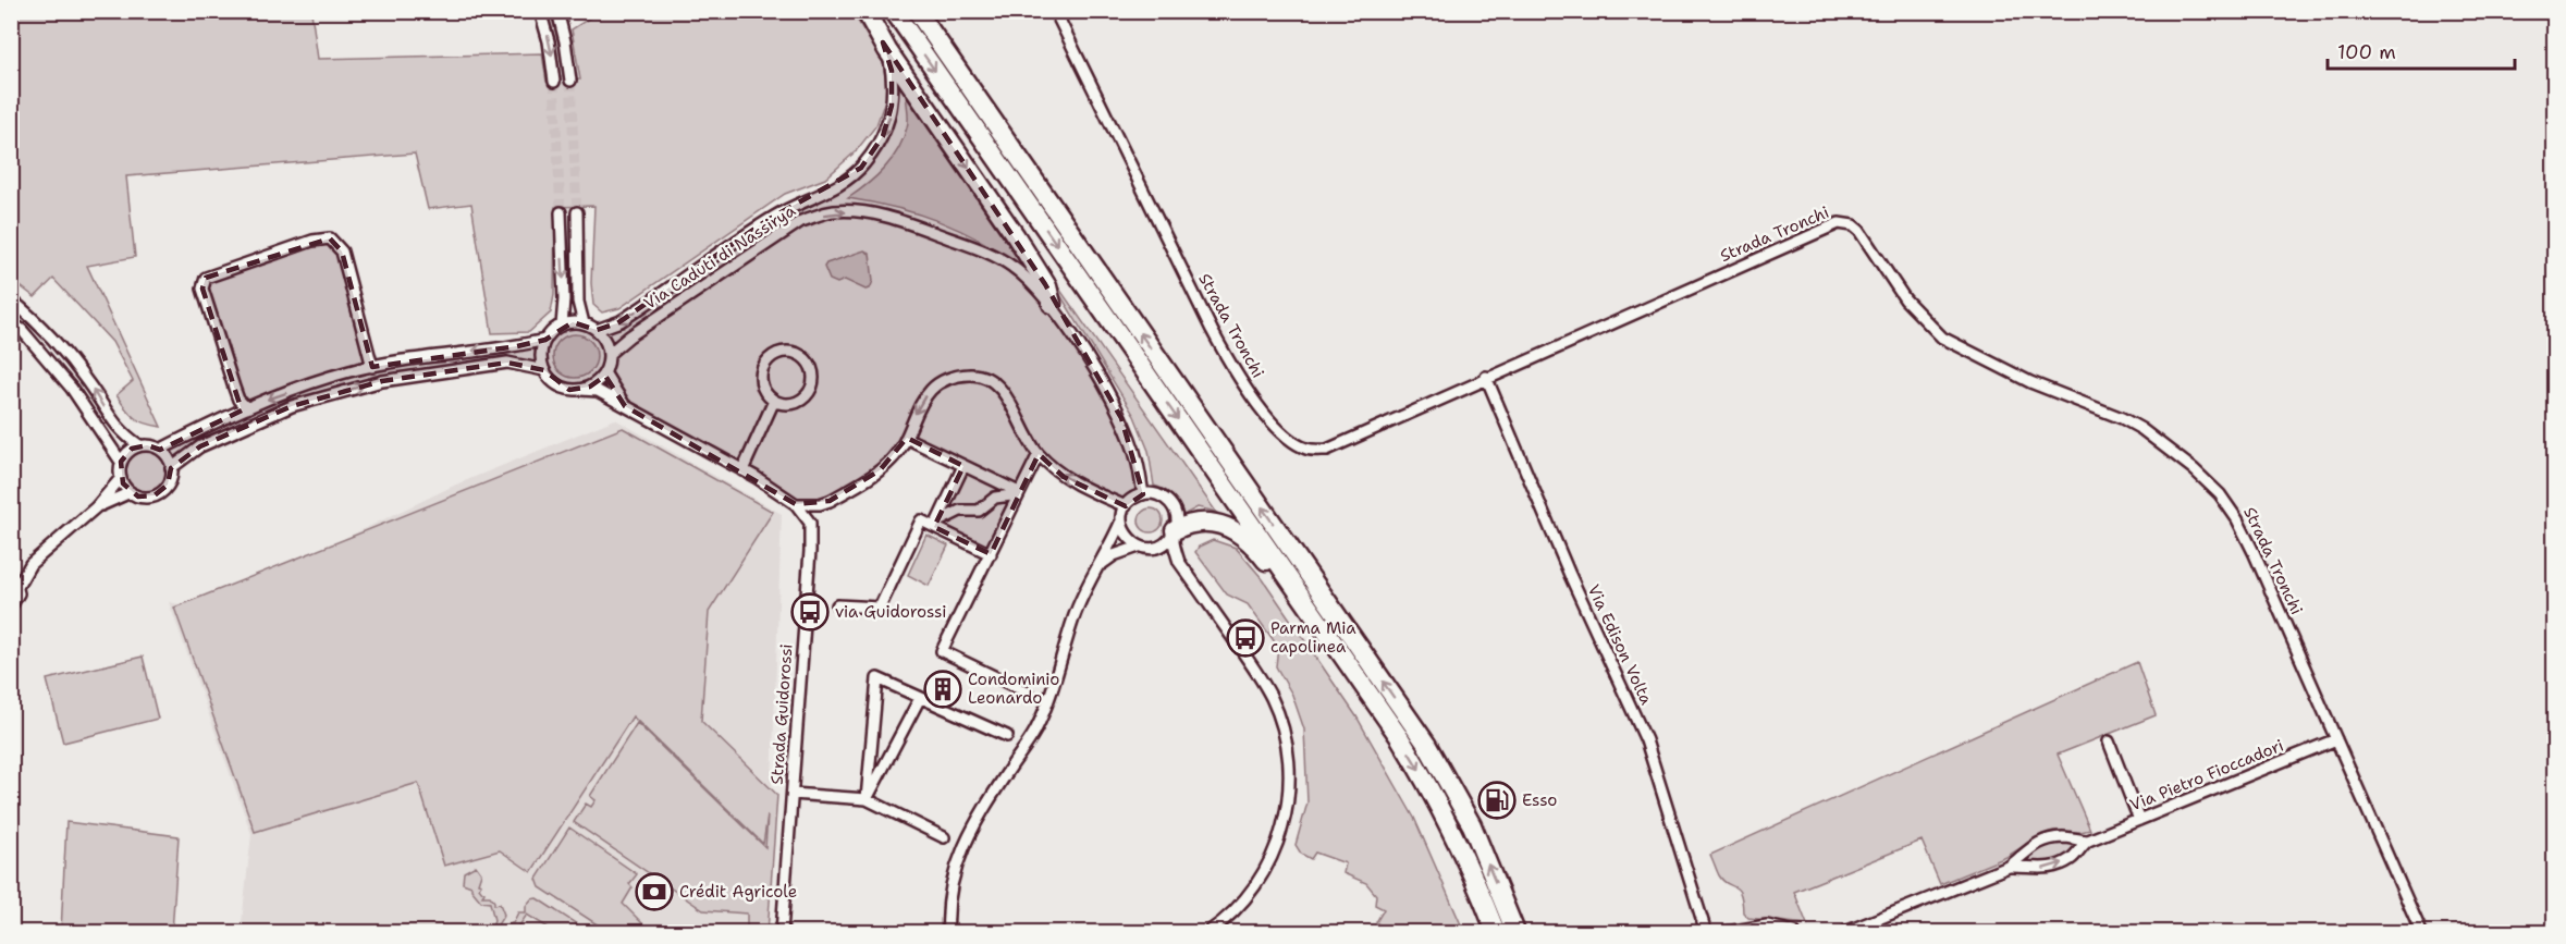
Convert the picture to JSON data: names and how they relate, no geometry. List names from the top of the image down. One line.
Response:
{"streets":{"street":["Strada Tronchi","Via Caduti di Nassirya","Via Edison Volta","Strada Guidorossi","Via Pietro Fioccadori"]},"crossings":[["Strada Tronchi","Via Edison Volta"],["Strada Tronchi","Via Pietro Fioccadori"]],"one_way":["Via Caduti di Nassirya"],"places":{"bus stop":["via Guidorossi","Parma Mia capolinea"],"building":["Condominio Leonardo"],"fuel station":["Esso"],"bank":["Crédit Agricole"]},"scale_bar":"100 m"}
